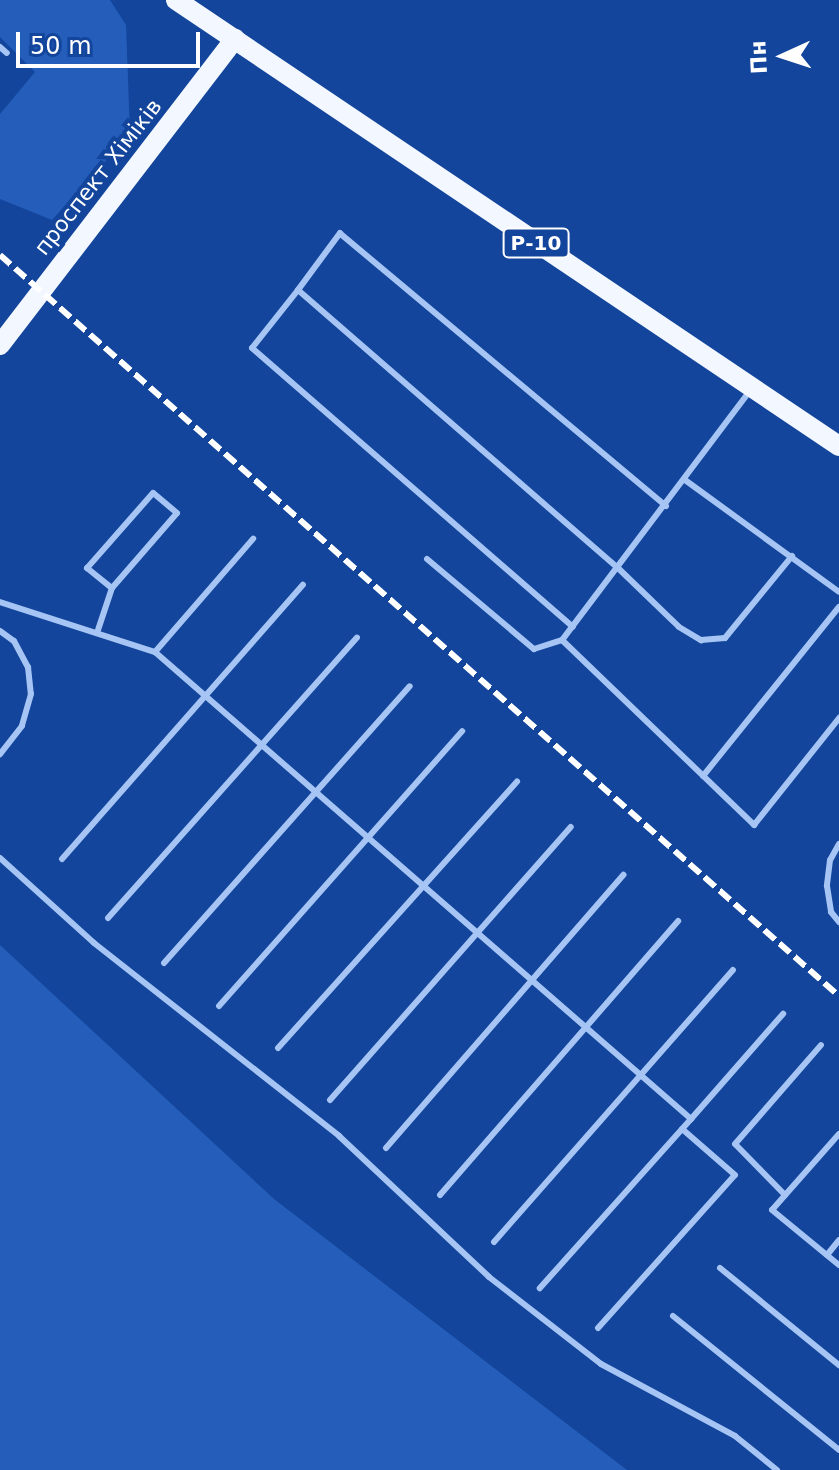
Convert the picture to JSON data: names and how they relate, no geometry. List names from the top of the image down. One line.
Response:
{"streets":{"main road":["проспект Хіміків","Р-10"]},"crossings":[["проспект Хіміків","Р-10"]],"scale_bar":"50 m","north":"left"}
